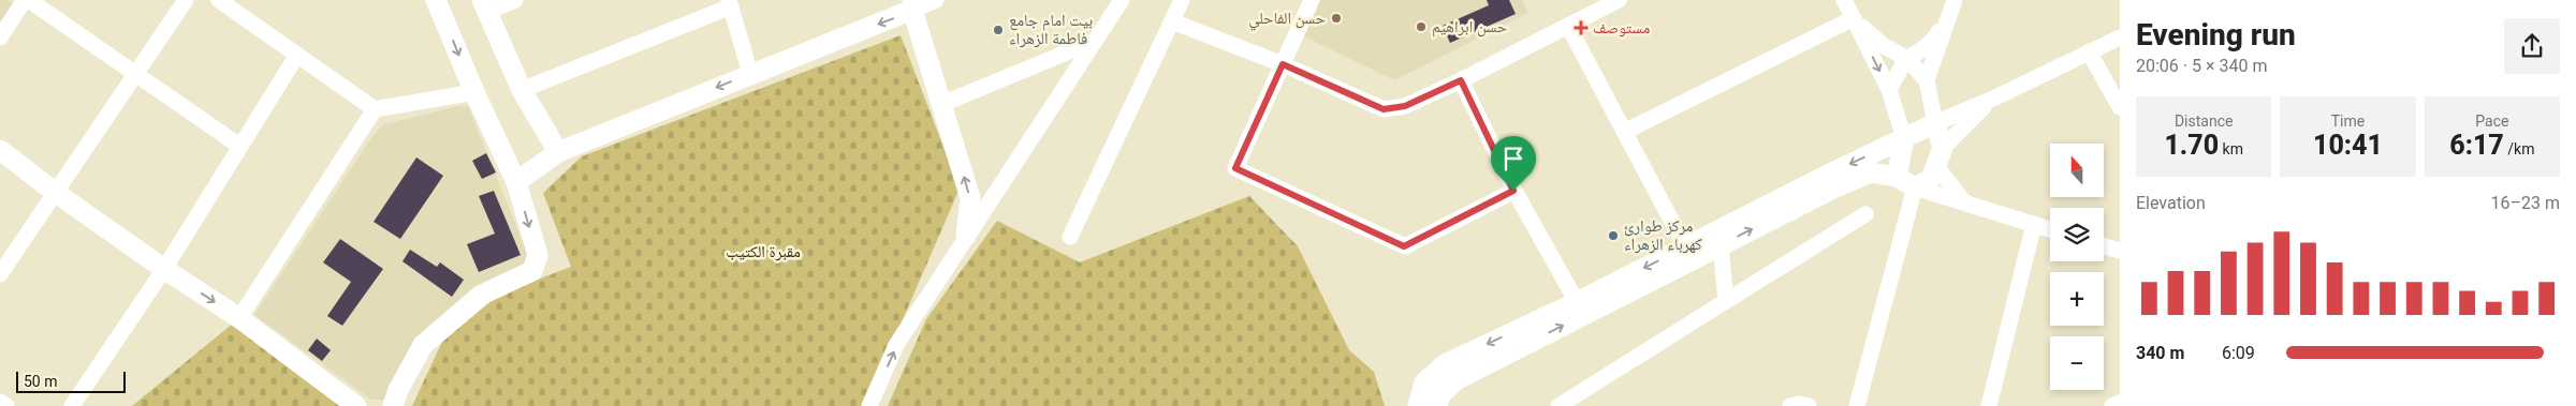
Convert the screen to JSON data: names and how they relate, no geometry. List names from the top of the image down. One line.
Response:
{"parks":["مقبرة الكتيب"],"places":{"other":["حسن الفاحلي","حسن ابراهيم","بيت امام جامع فاطمة الزهراء","مركز طوارئ كهرباء الزهراء"],"health":["مستوصف"]},"scale_bar":"50 m","north":"top","page":{"heading":["Evening run","20:06 · 5 × 340 m"],"stats":[["Distance","1.70 km"],["Time","10:41"],["Pace","6:17 /km"]],"map_buttons":["+","−"],"chart":["Elevation","16–23 m"],"list":[{"name":"340 m","note":"6:09"}],"scale":"50 m"}}
